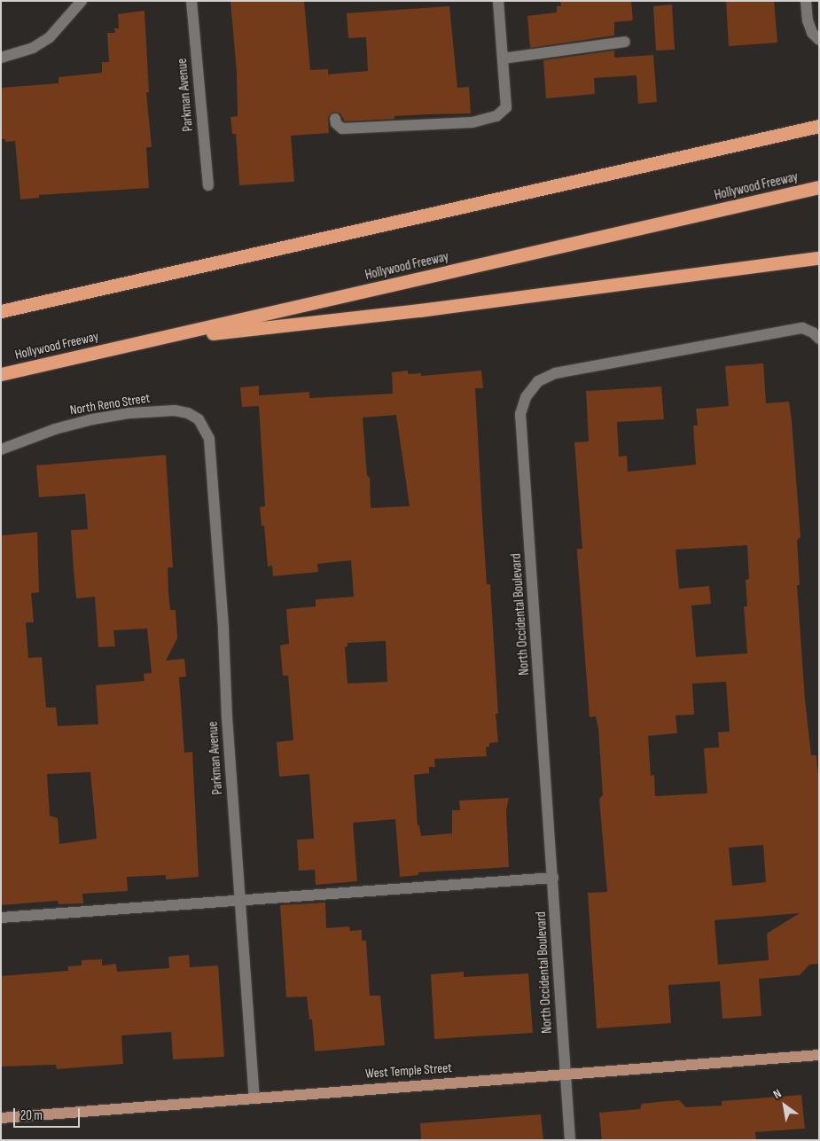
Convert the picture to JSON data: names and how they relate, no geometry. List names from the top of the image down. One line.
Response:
{"streets":{"highway":["Hollywood Freeway"],"main road":["West Temple Street"],"street":["Parkman Avenue","North Reno Street","North Occidental Boulevard"]},"crossings":[["Parkman Avenue","North Reno Street"],["Parkman Avenue","West Temple Street"],["North Occidental Boulevard","West Temple Street"]],"scale_bar":"20 m","north":"top left"}
